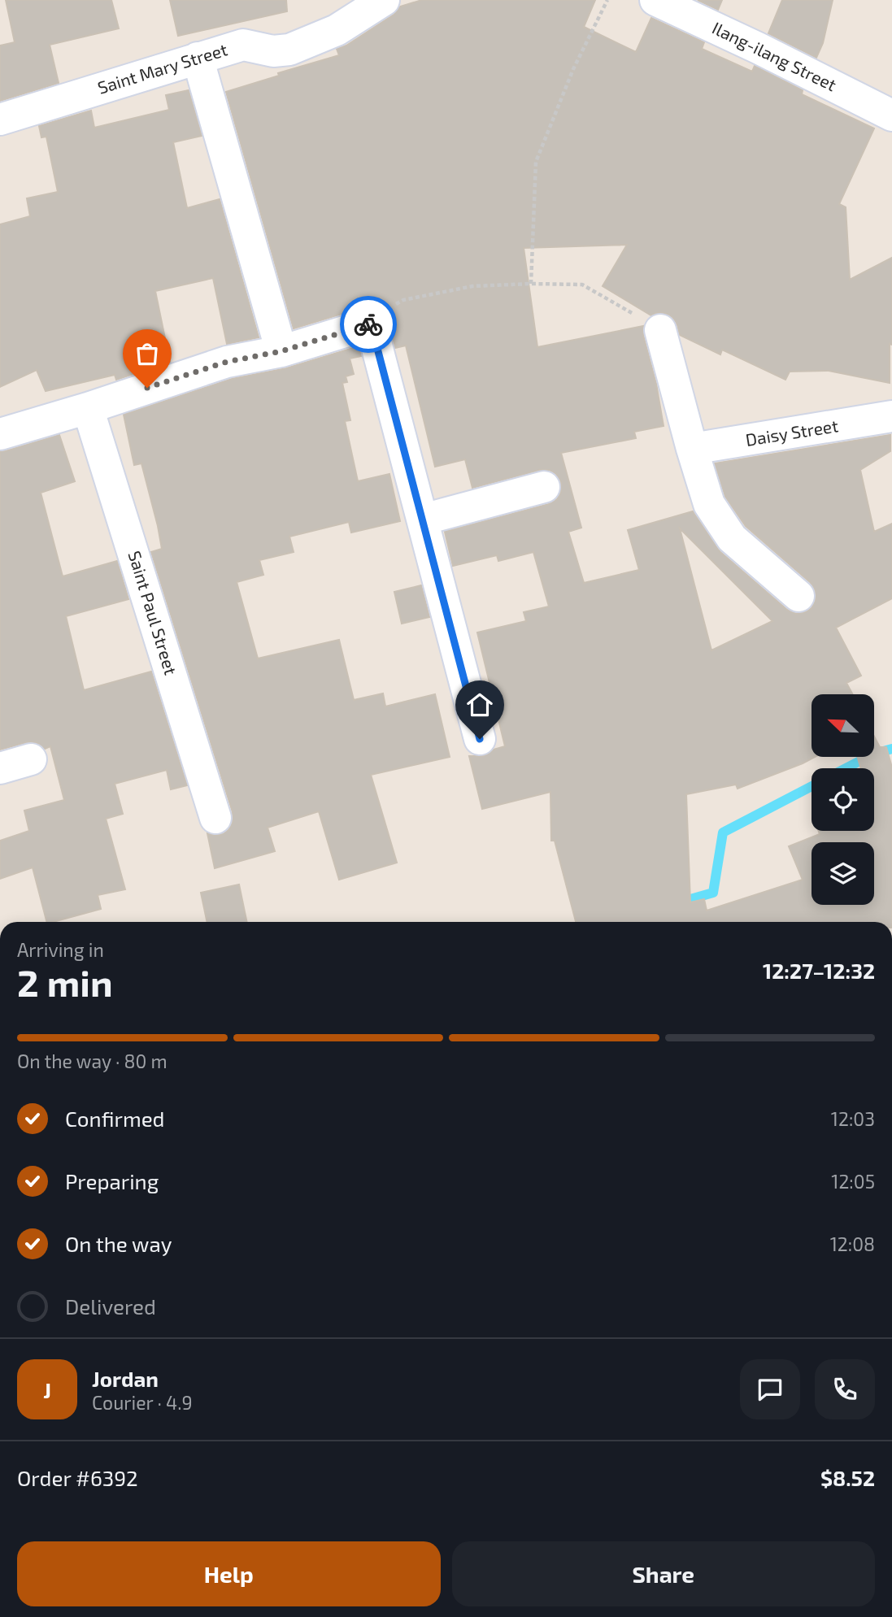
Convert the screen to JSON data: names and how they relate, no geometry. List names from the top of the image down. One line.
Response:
{"streets":{"street":["Ilang-ilang Street","Saint Mary Street","Daisy Street","Saint Paul Street"]},"north":"top left","page":{"heading":["2 min","Arriving in","12:27–12:32"],"panel":["Jordan","Courier · 4.9","Order #6392","$8.52"],"bar":"On the way · 80 m","list":[["Confirmed","12:03"],["Preparing","12:05"],["On the way","12:08"],"Delivered"],"round":"J","buttons":["Help","Share"]}}
